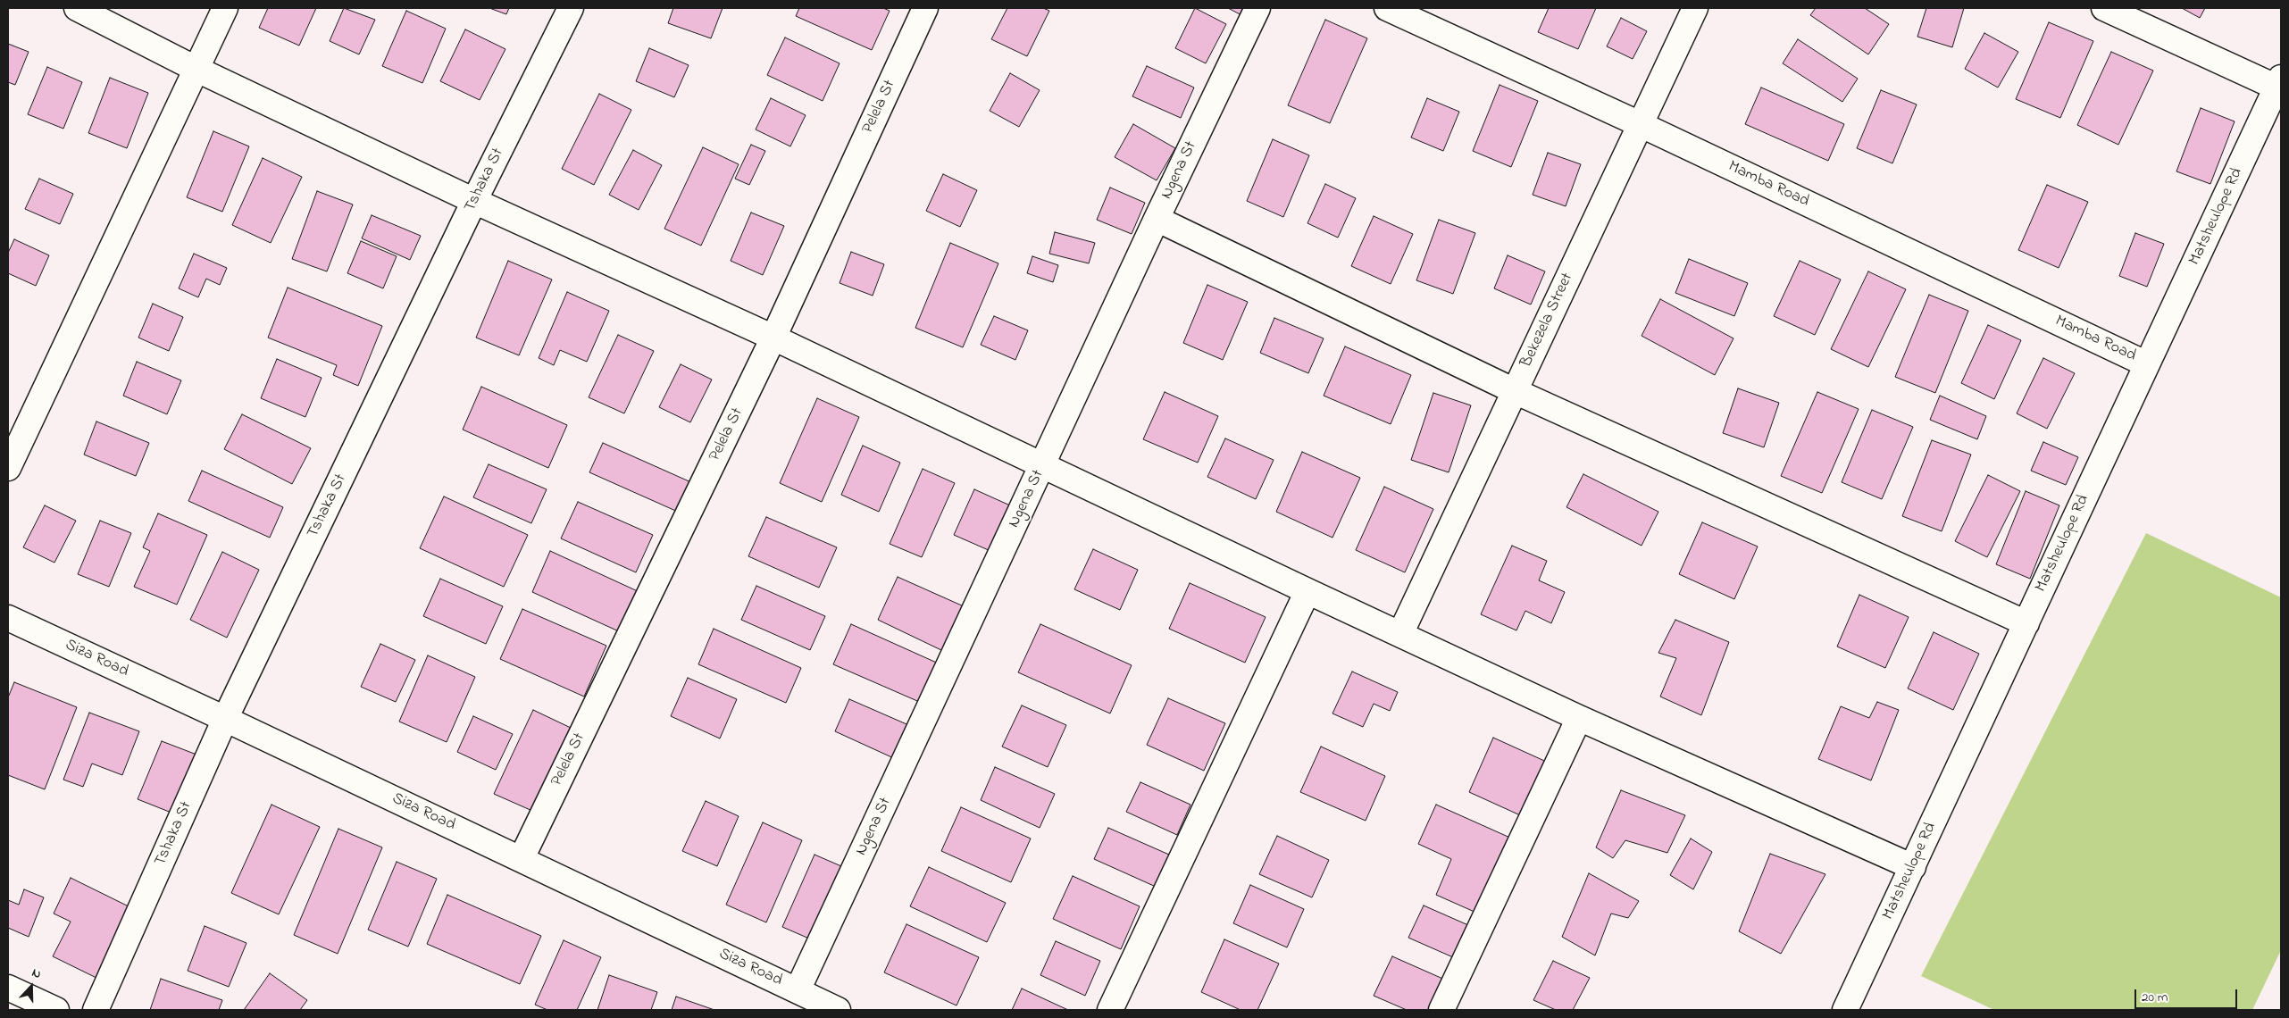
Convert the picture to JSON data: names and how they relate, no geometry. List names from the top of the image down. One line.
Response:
{"streets":{"street":["Pelela St","Ngena St","Tshaka St","Mamba Road","Matsheulope Rd","Bekezela Street","Siza Road"]},"crossings":[["Pelela St","Siza Road"],["Ngena St","Siza Road"],["Tshaka St","Siza Road"],["Mamba Road","Matsheulope Rd"],["Mamba Road","Bekezela Street"]],"scale_bar":"20 m","north":"top"}
